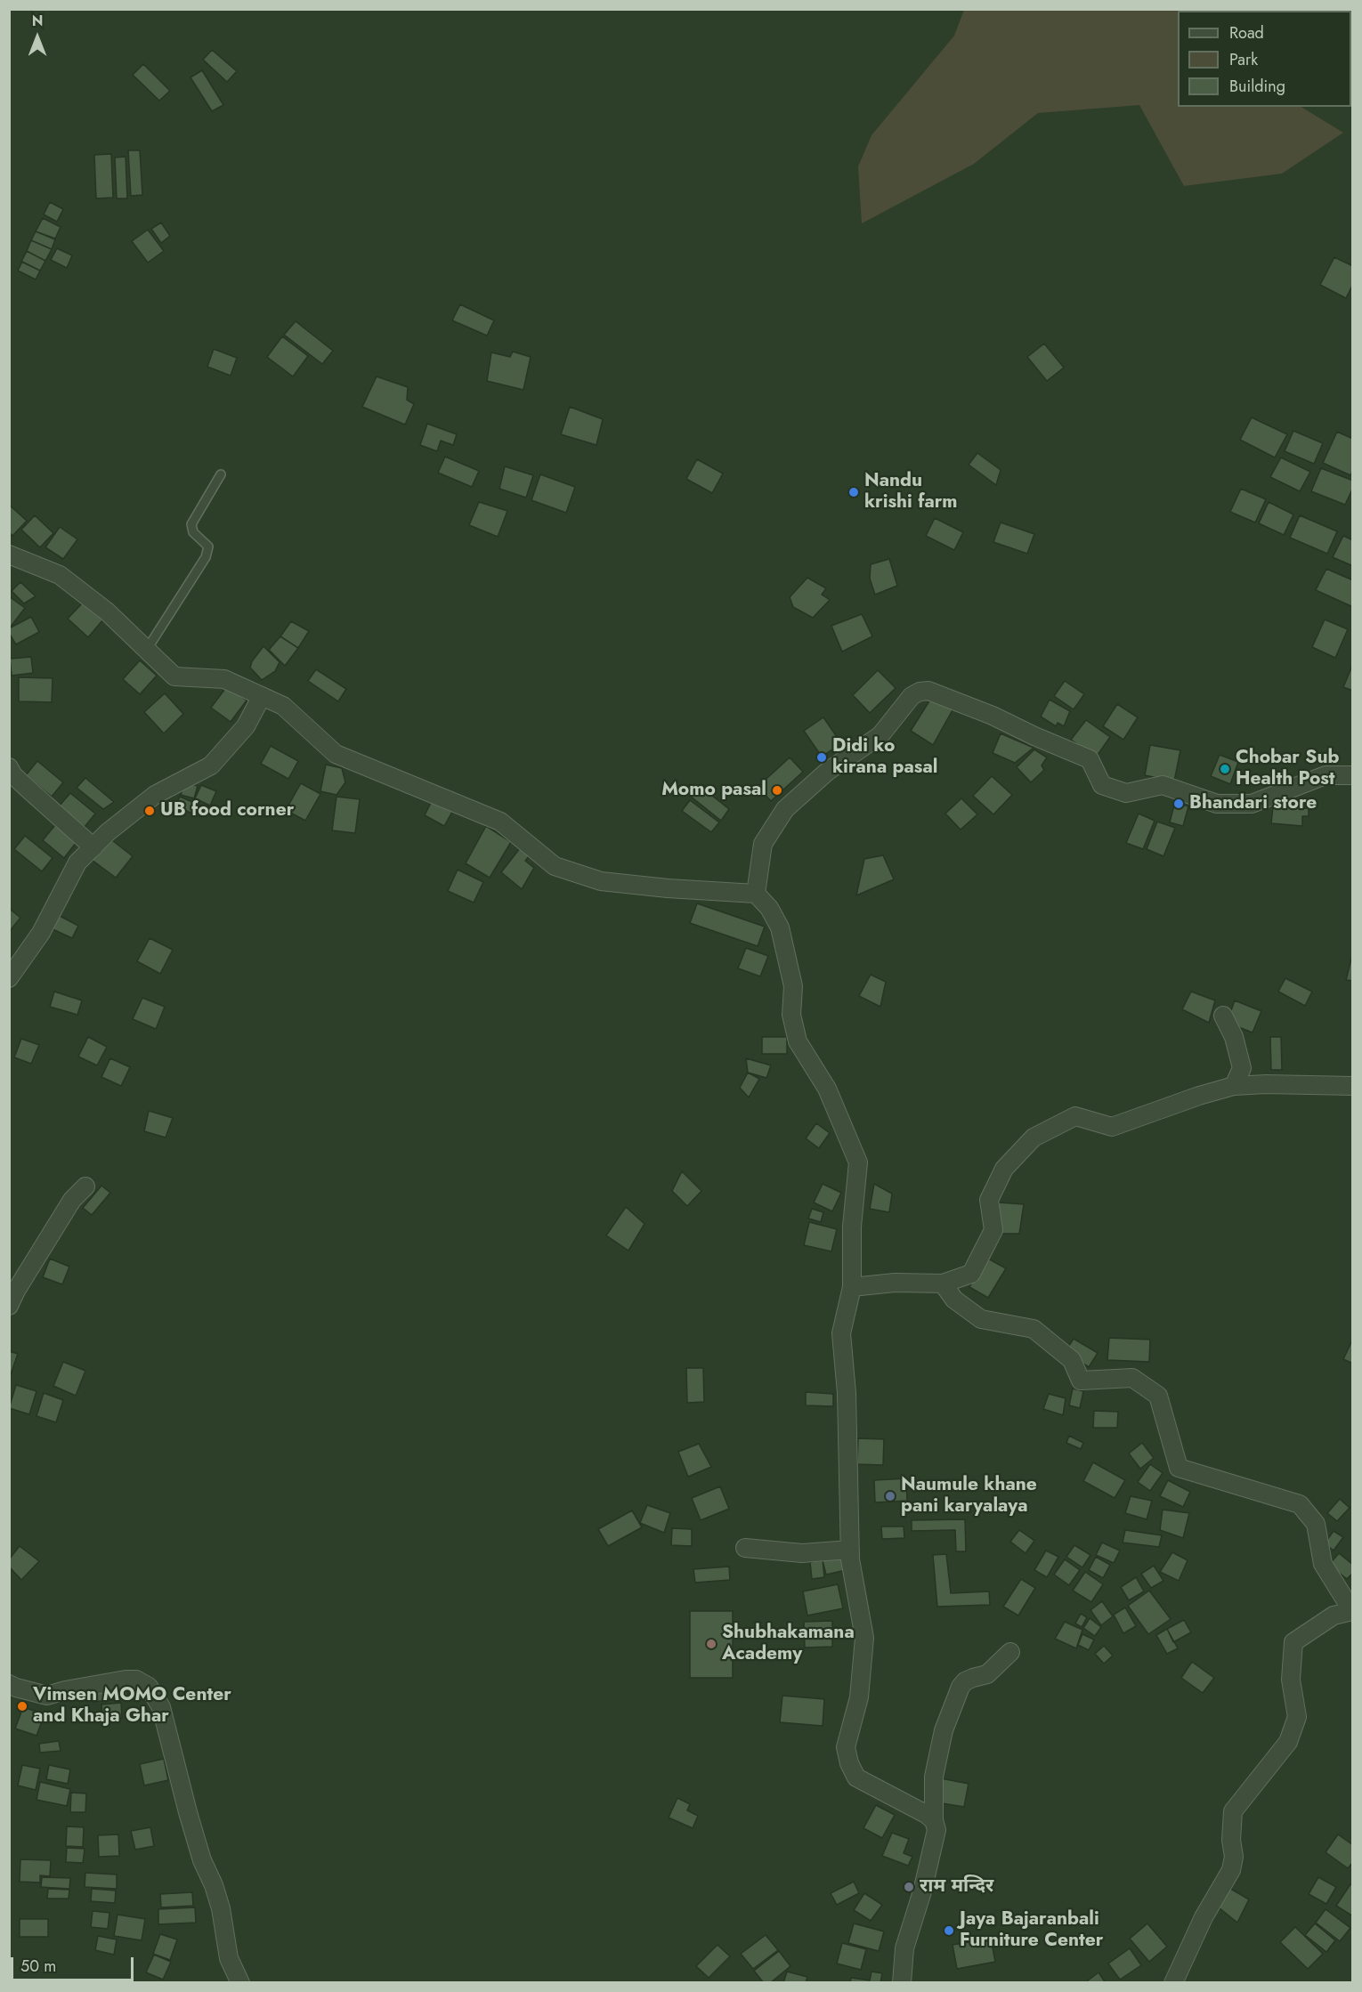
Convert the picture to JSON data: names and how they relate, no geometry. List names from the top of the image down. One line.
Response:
{"places":["Nandu krishi farm","Didi ko kirana pasal","Chobar Sub Health Post","Momo pasal","Bhandari store","UB food corner","Naumule khane pani karyalaya","Shubhakamana Academy","Vimsen MOMO Center and Khaja Ghar","राम मन्दिर","Jaya Bajaranbali Furniture Center"],"legend":["Road","Park","Building"],"scale_bar":"50 m","north":"top"}
